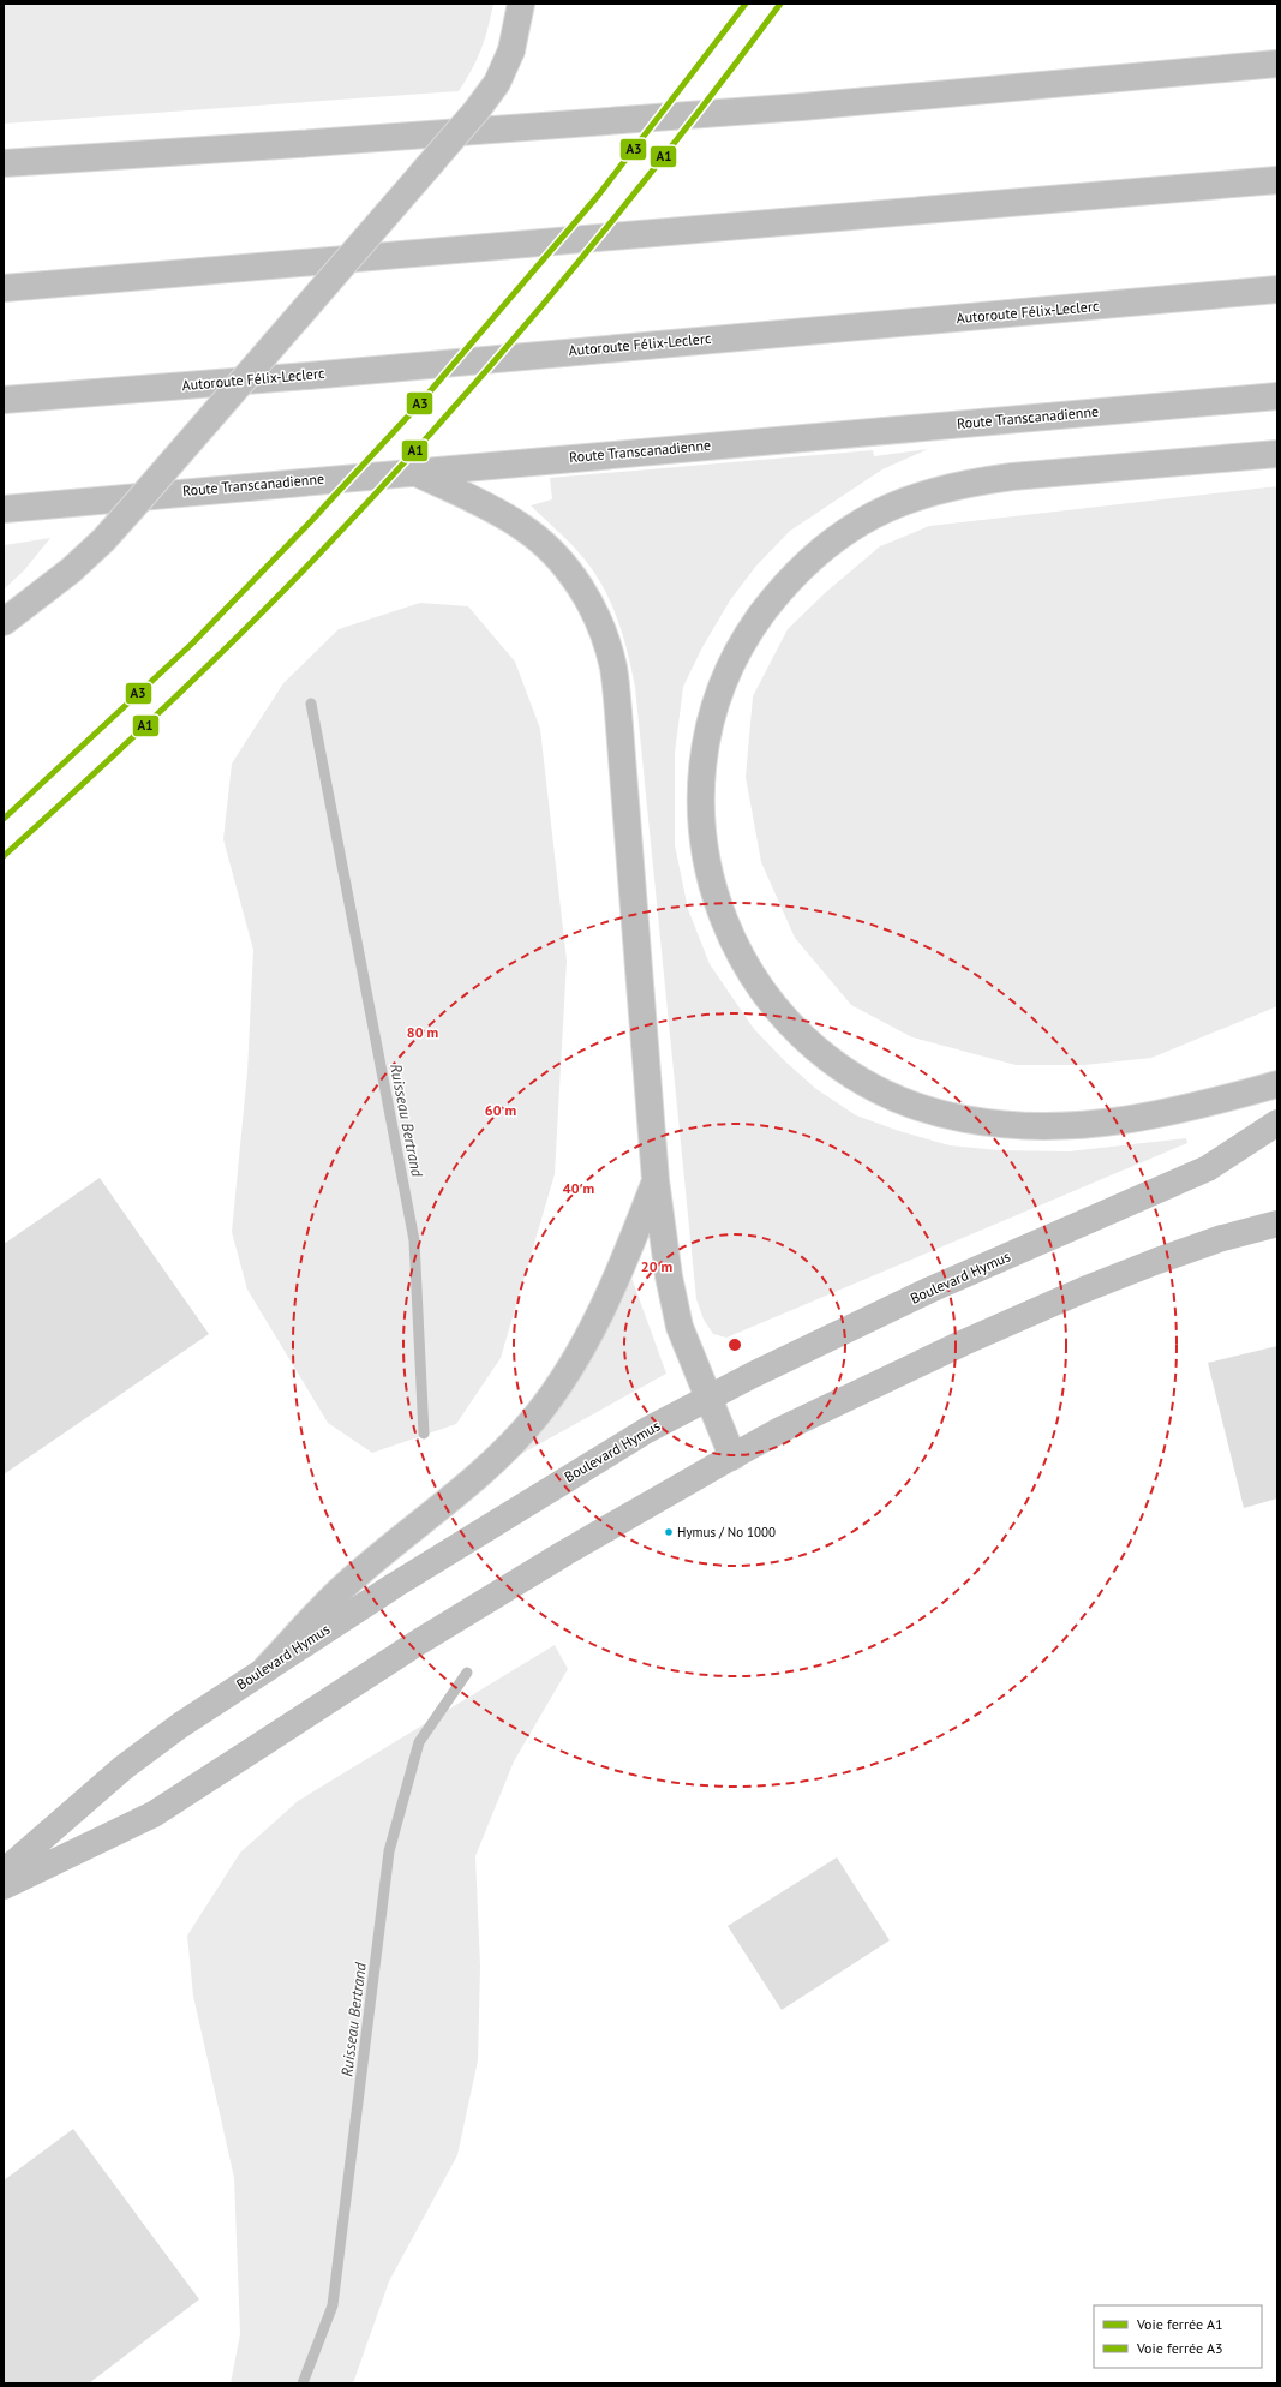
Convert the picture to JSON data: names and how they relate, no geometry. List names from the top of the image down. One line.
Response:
{"streets":{"main road":["Autoroute Félix-Leclerc","Route Transcanadienne","Boulevard Hymus"]},"water":["Ruisseau Bertrand"],"places":["Hymus / No 1000"],"lines":["rail line A1","rail line A3"],"legend":["Voie ferrée A1","Voie ferrée A3"],"rings":["80 m","60 m","40 m","20 m"]}
